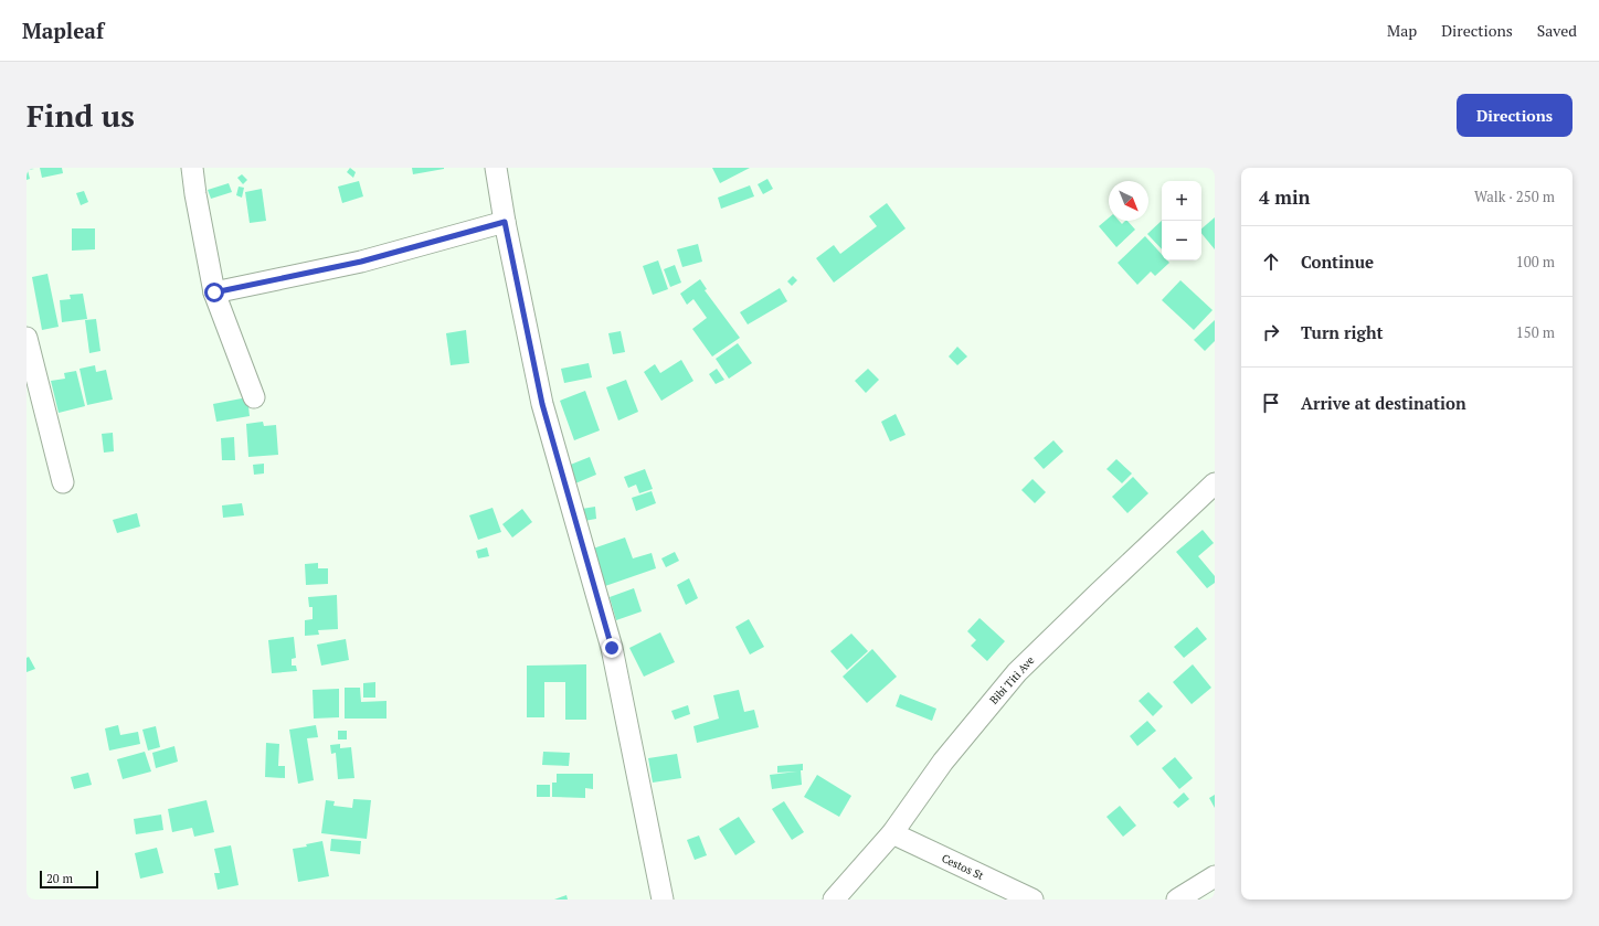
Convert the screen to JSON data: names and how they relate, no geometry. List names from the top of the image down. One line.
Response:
{"streets":{"street":["Bibi Titi Ave","Cestos St"]},"crossings":[["Bibi Titi Ave","Cestos St"]],"scale_bar":"20 m","north":"bottom right","page":{"header":"Mapleaf","nav":["Map","Directions","Saved"],"buttons":"Directions","title":"Find us","heading":["4 min","Walk · 250 m"],"map_buttons":["+","−"],"list":[["Continue","100 m"],["Turn right","150 m"],"Arrive at destination"],"scale":"20 m"}}
